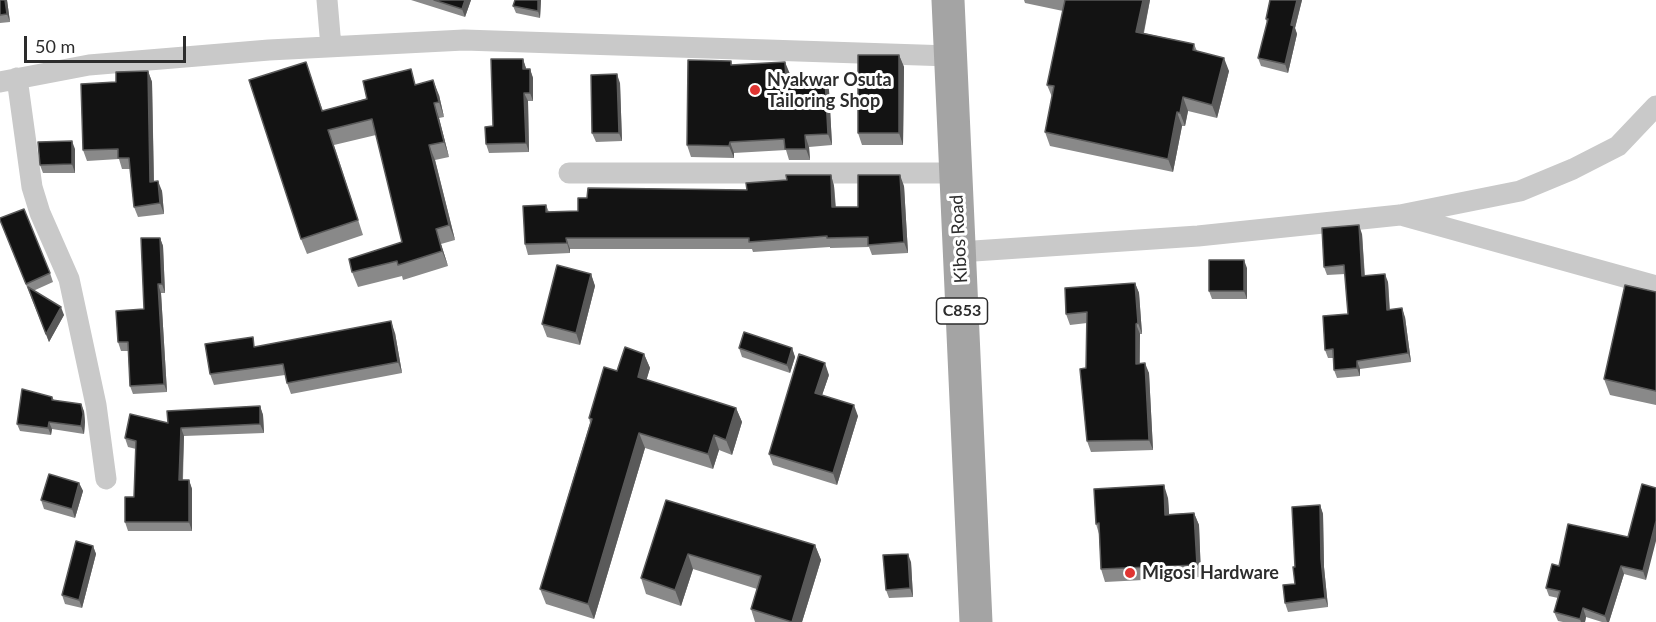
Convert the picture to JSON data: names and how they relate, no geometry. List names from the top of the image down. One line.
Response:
{"streets":{"main road":["Kibos Road","C853"]},"places":["Nyakwar Osuta Tailoring Shop","Migosi Hardware"],"scale_bar":"50 m"}
